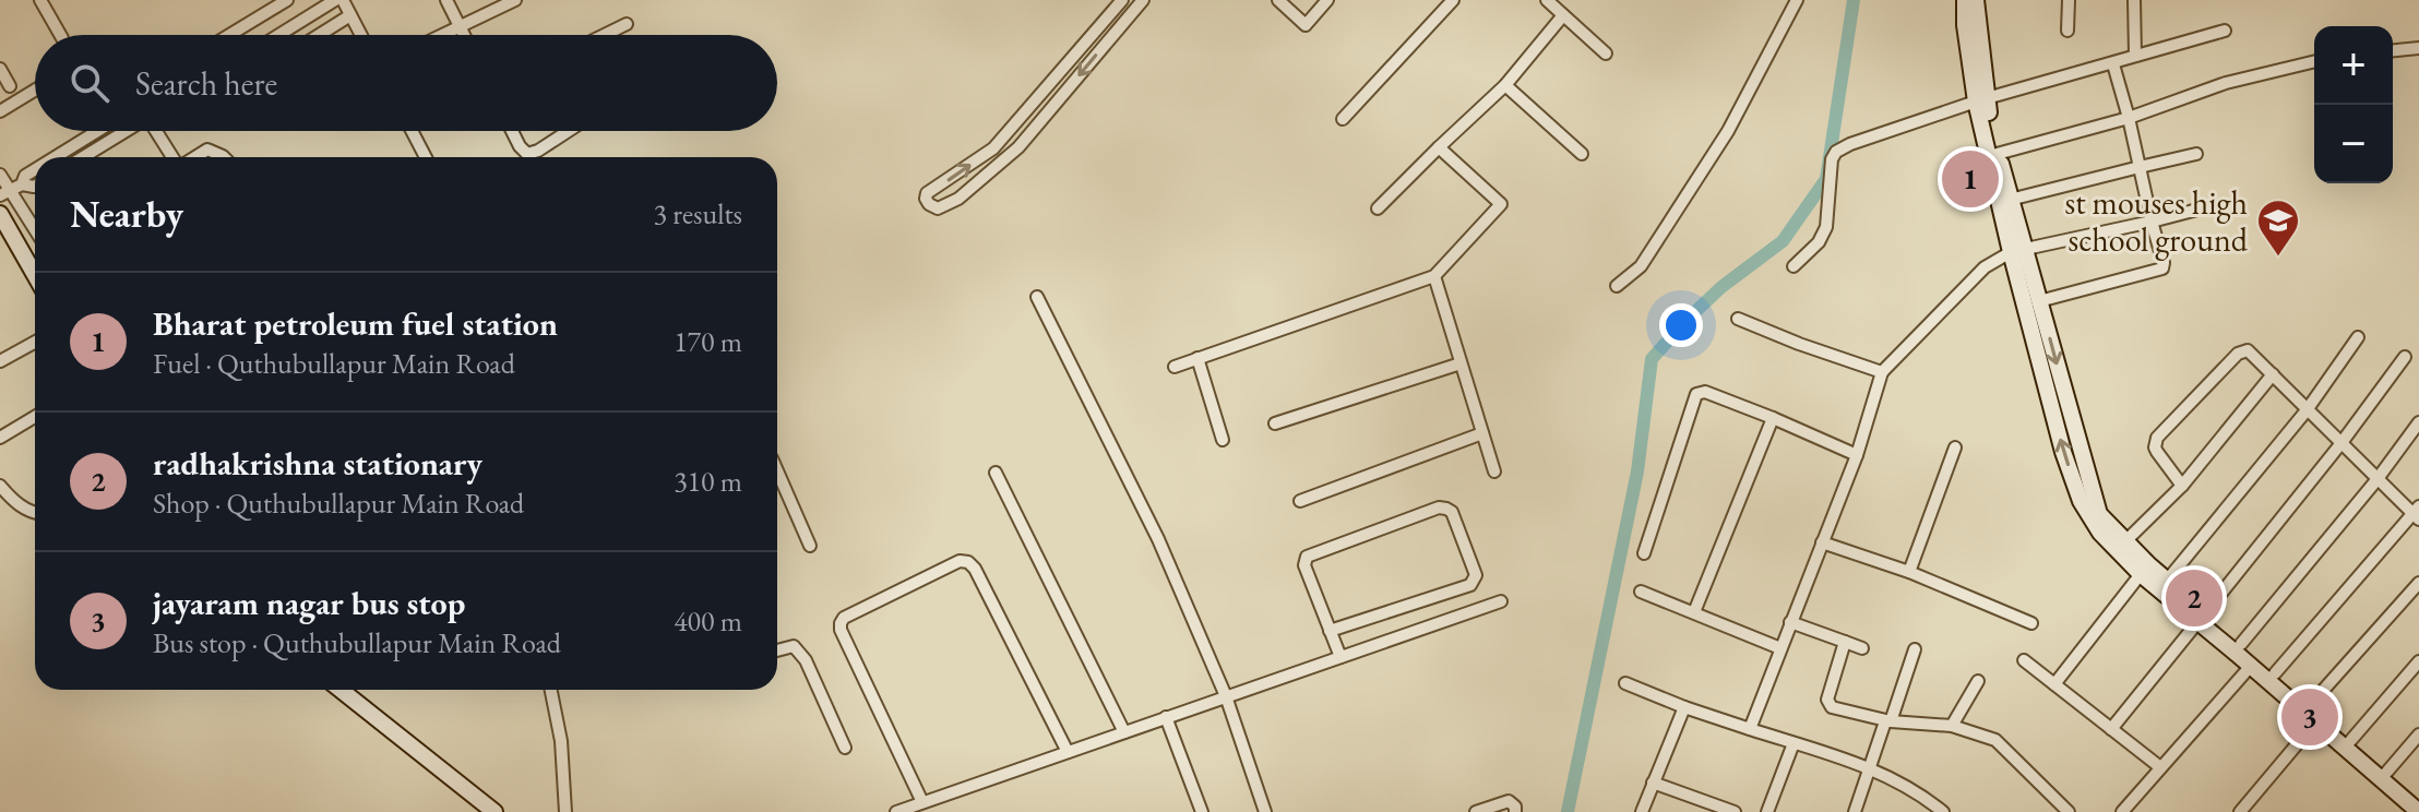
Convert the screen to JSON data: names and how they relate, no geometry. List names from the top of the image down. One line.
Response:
{"places":{"school or university":["st mouses high school ground"]},"page":{"map_buttons":["+","−"],"search":"Search here","pins":["1","2","3"],"heading":["Nearby","3 results"],"list":[{"mark":"1","name":"Bharat petroleum fuel station","note":"Fuel · Quthubullapur Main Road","value":"170 m"},{"mark":"2","name":"radhakrishna stationary","note":"Shop · Quthubullapur Main Road","value":"310 m"},{"mark":"3","name":"jayaram nagar bus stop","note":"Bus stop · Quthubullapur Main Road","value":"400 m"}]}}
